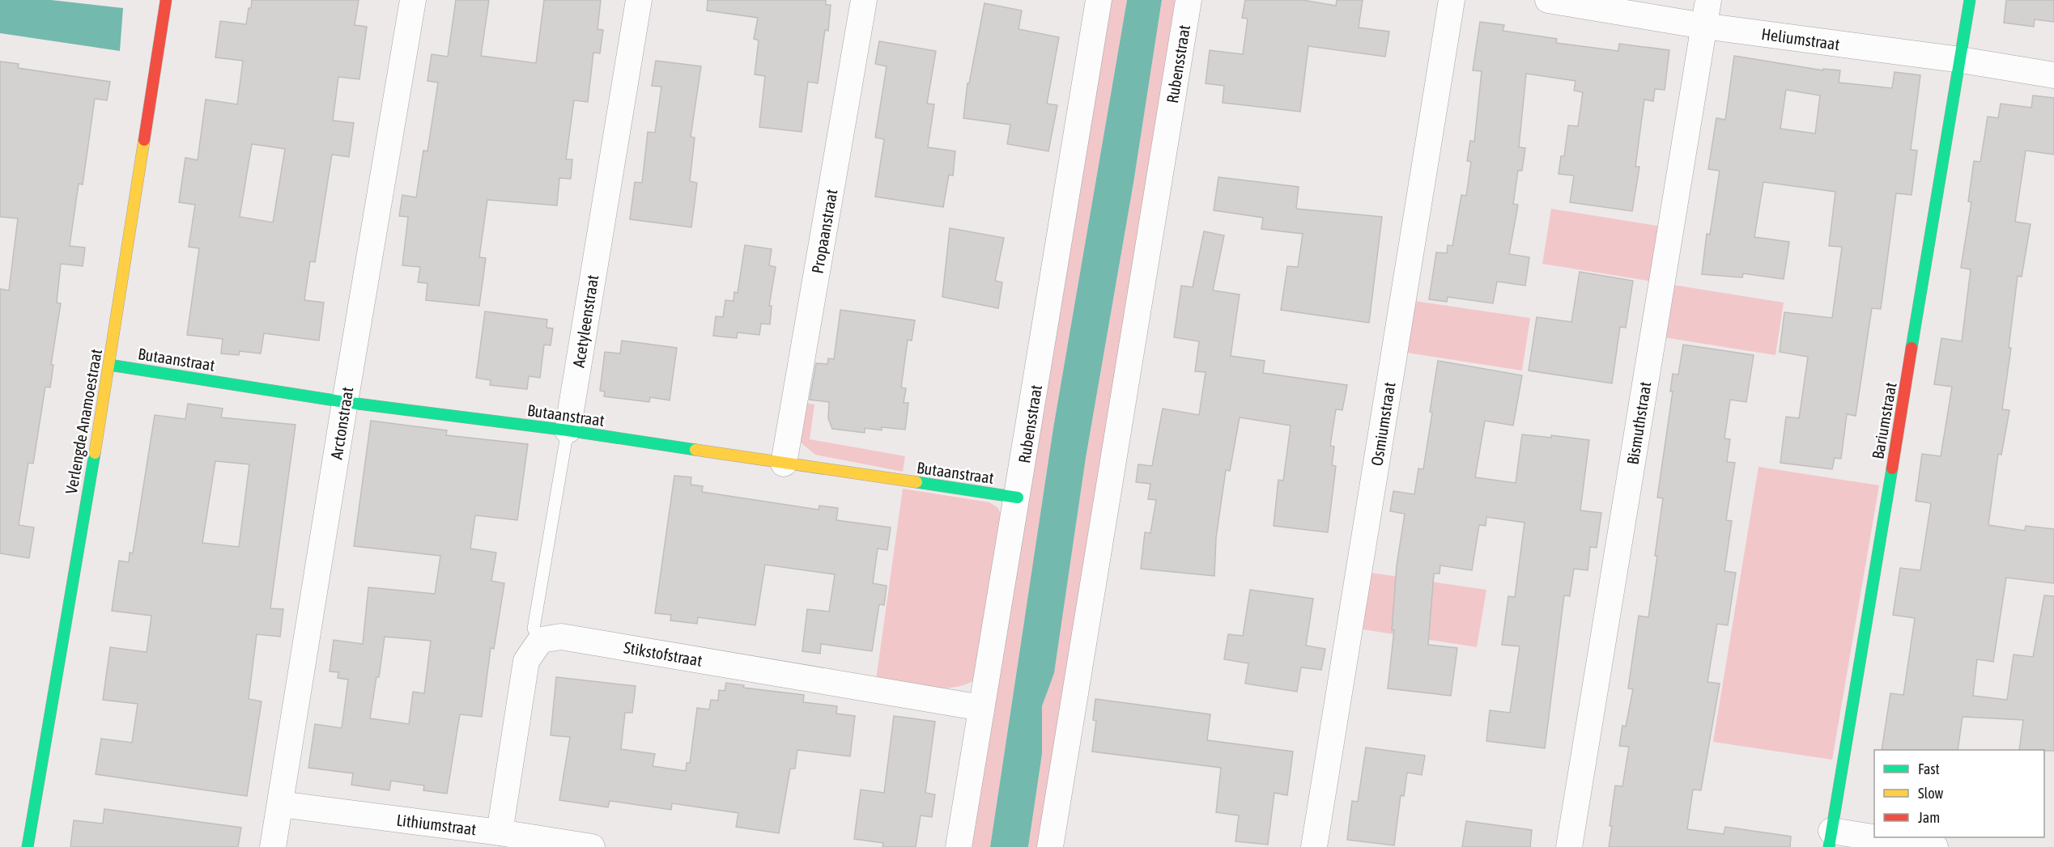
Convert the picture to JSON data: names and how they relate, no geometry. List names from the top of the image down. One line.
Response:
{"streets":{"street":["Heliumstraat","Rubensstraat","Propaanstraat","Acetyleenstraat","Butaanstraat","Bariumstraat","Verlengde Anamoestraat","Arctonstraat","Bismuthstraat","Osmiumstraat","Stikstofstraat","Lithiumstraat"]},"crossings":[["Heliumstraat","Bariumstraat"],["Heliumstraat","Bismuthstraat"],["Rubensstraat","Butaanstraat"],["Rubensstraat","Stikstofstraat"],["Propaanstraat","Butaanstraat"],["Acetyleenstraat","Butaanstraat"],["Acetyleenstraat","Stikstofstraat"],["Butaanstraat","Verlengde Anamoestraat"],["Butaanstraat","Arctonstraat"],["Arctonstraat","Lithiumstraat"]],"legend":["Fast","Slow","Jam"]}
